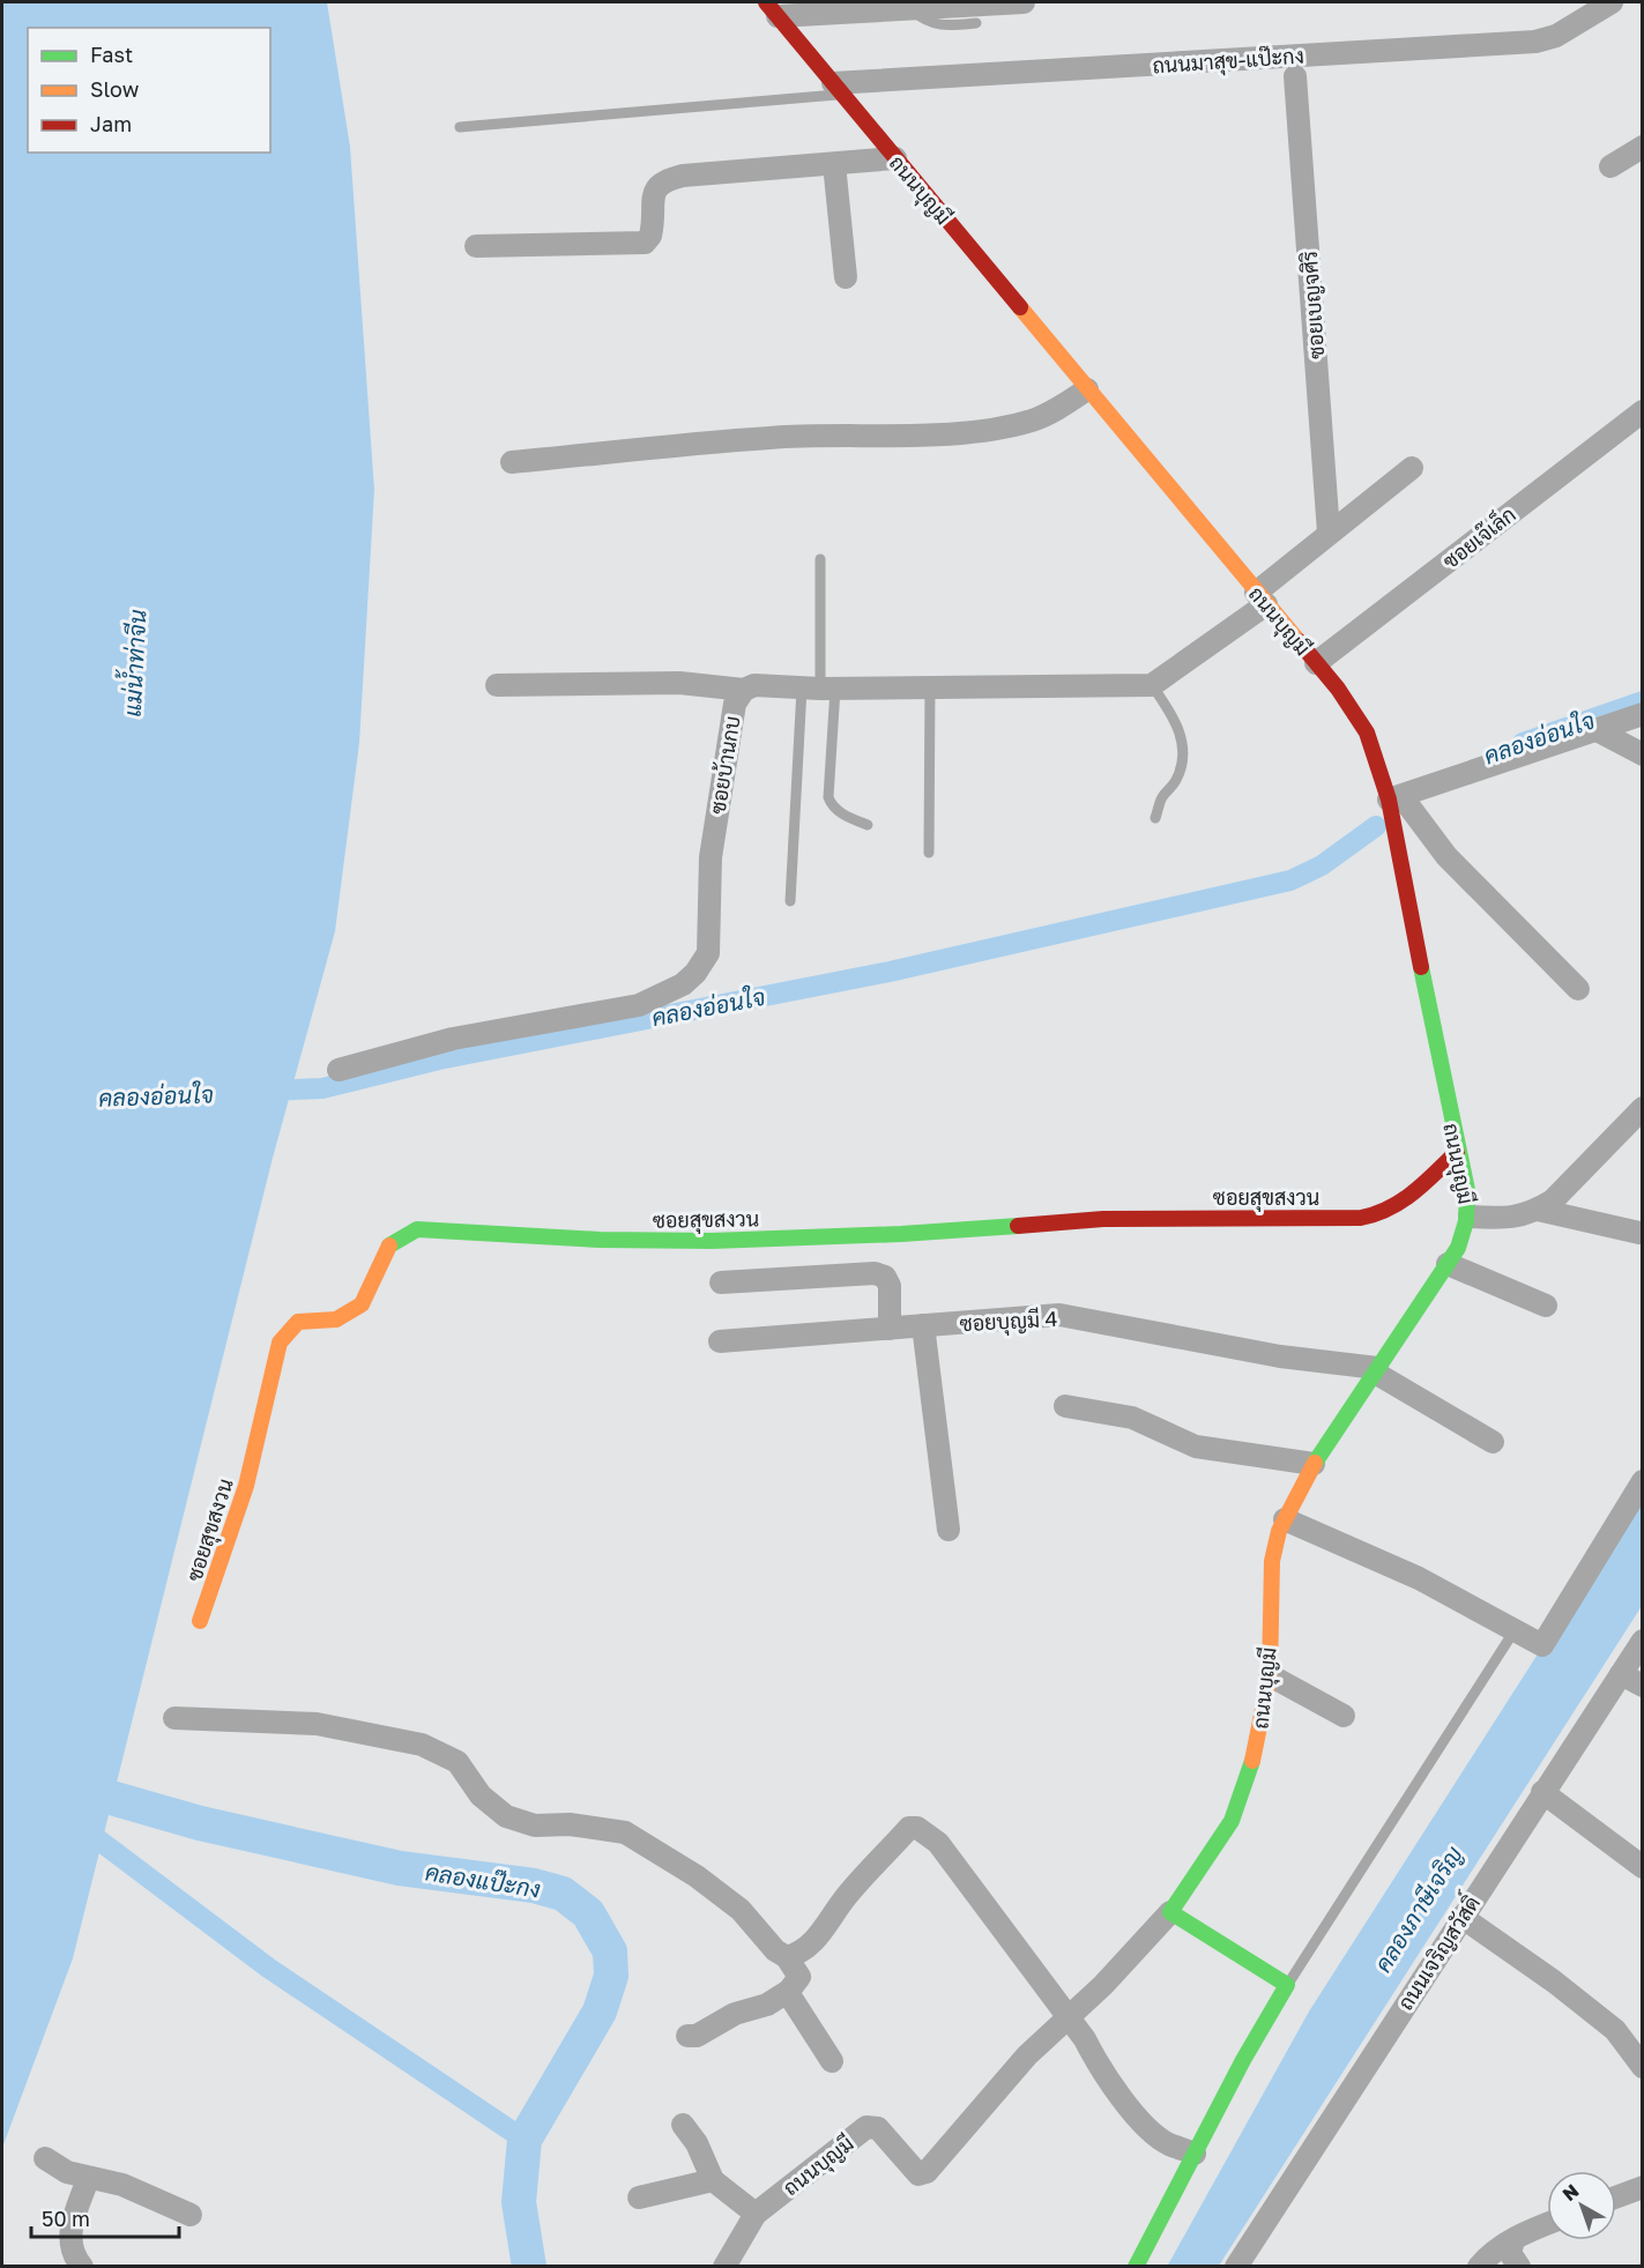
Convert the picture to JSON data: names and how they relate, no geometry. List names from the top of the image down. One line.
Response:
{"streets":{"street":["ถนนมาสุข-แป๊ะกง","ถนนบุญมี","ซอยเบญจศิริ","ซอยเจ๊เล็ก","ซอยบ้านกบ","ซอยสุขสงวน","ซอยบุญมี 4","ถนนเจริญสวัสดิ์"]},"crossings":[["ถนนมาสุข-แป๊ะกง","ถนนบุญมี"],["ถนนบุญมี","ซอยเจ๊เล็ก"],["ถนนบุญมี","ซอยสุขสงวน"],["ถนนบุญมี","ซอยบุญมี 4"]],"water":["แม่น้ำท่าจีน","คลองอ่อนใจ","คลองแป๊ะกง","คลองภาษีเจริญ"],"legend":["Fast","Slow","Jam"],"scale_bar":"50 m","north":"top left"}
